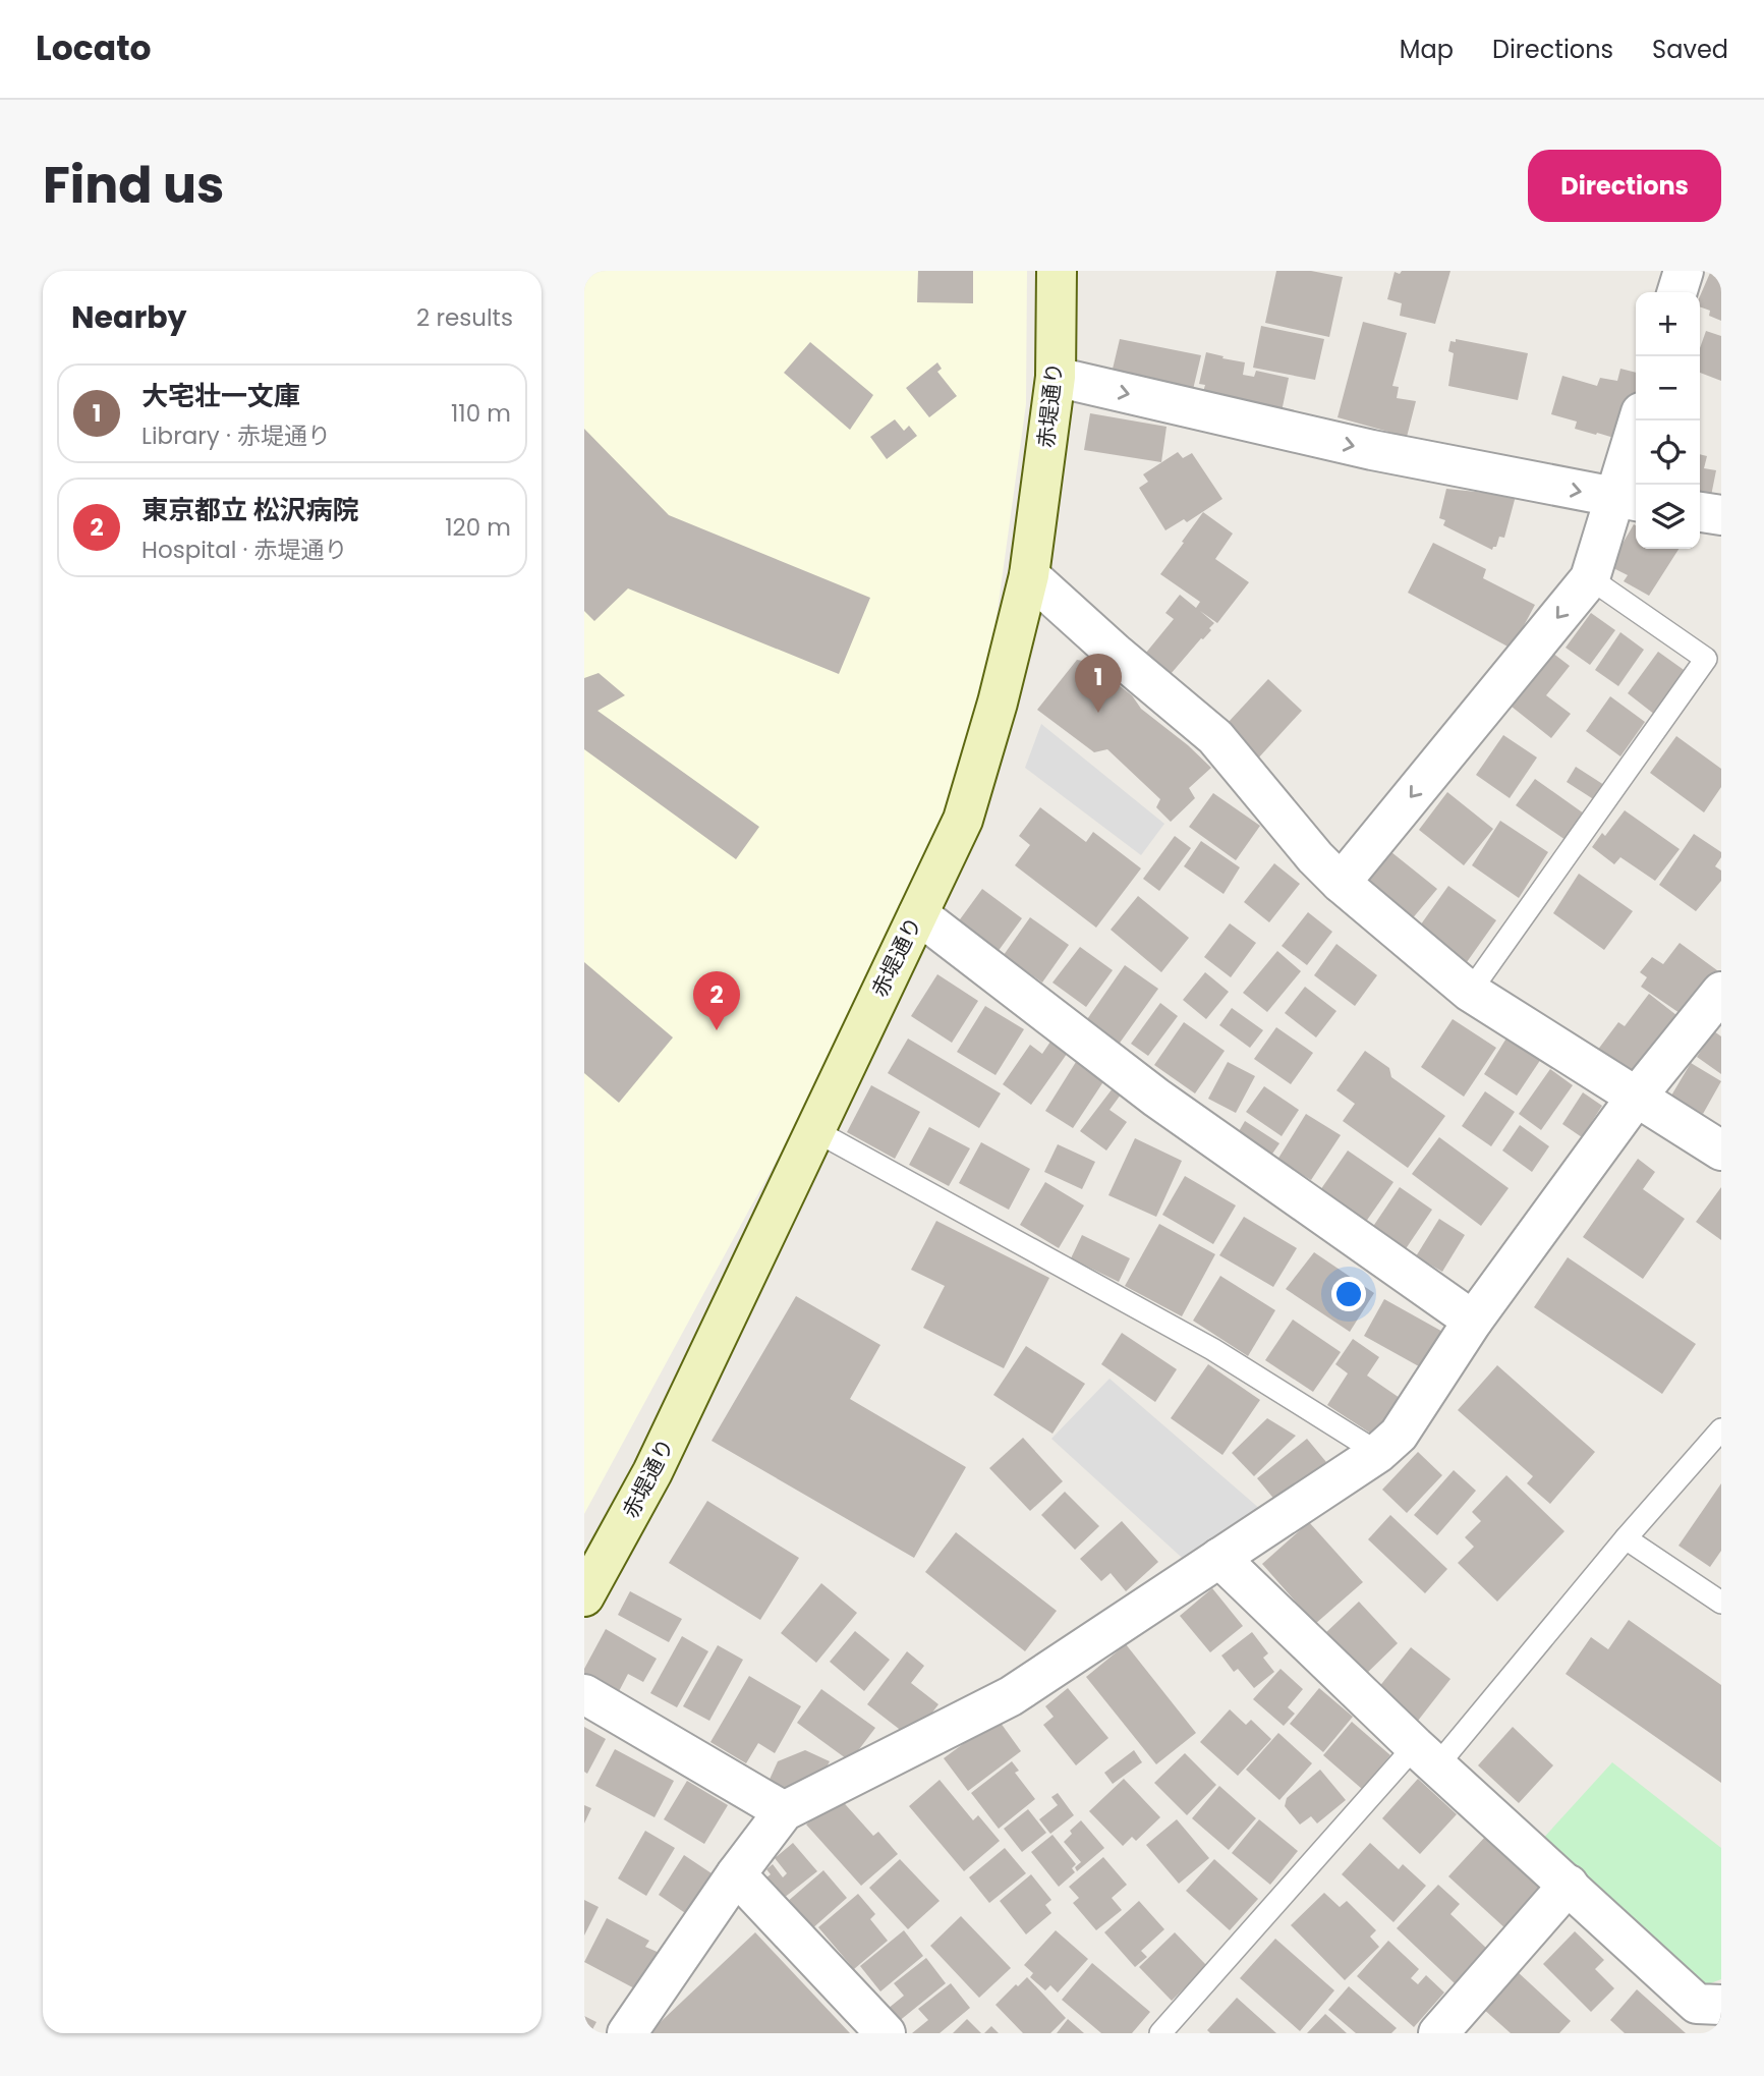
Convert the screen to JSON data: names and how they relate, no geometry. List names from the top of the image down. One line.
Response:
{"streets":{"street":["赤堤通り"]},"page":{"header":"Locato","nav":["Map","Directions","Saved"],"title":"Find us","buttons":"Directions","heading":["Nearby","2 results"],"map_buttons":["+","−"],"list":[{"mark":"1","name":"大宅壮一文庫","note":"Library · 赤堤通り","value":"110 m"},{"mark":"2","name":"東京都立 松沢病院","note":"Hospital · 赤堤通り","value":"120 m"}],"pins":["1","2"]}}
